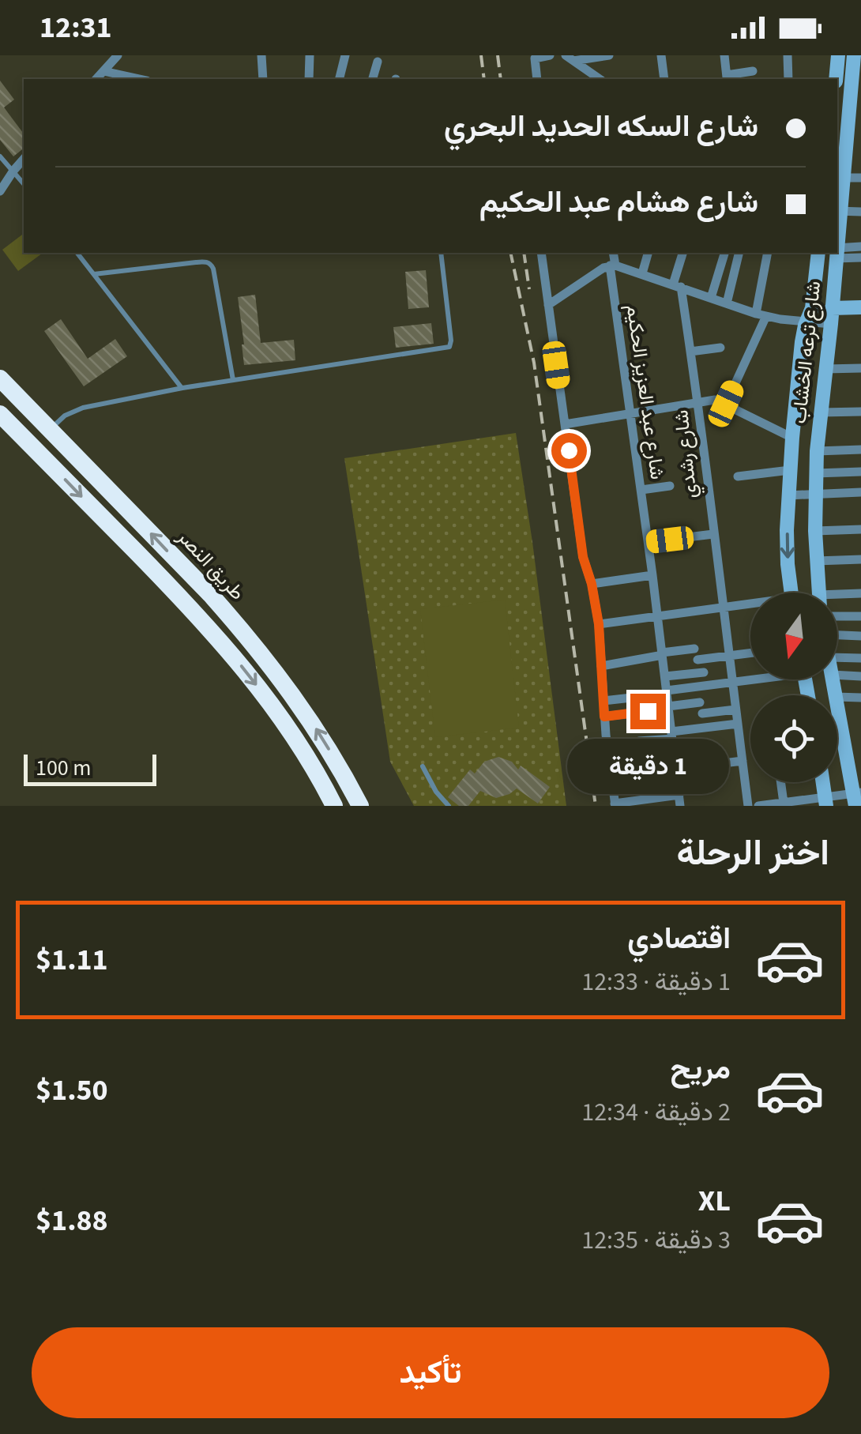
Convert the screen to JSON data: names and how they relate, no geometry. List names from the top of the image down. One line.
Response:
{"streets":{"highway":["طريق النصر"],"street":["شارع ترعه الخشاب","شارع عبد العزيز الحكيم","شارع رشدي"]},"scale_bar":"100 m","north":"bottom","page":{"status":"12:31","banner":["شارع السكه الحديد البحري","شارع هشام عبد الحكيم"],"bubble":"1 دقيقة","scale":"100 m","heading":"اختر الرحلة","list":[{"name":"اقتصادي","note":"1 دقيقة · 12:33","value":"$1.11"},{"name":"مريح","note":"2 دقيقة · 12:34","value":"$1.50"},{"name":"XL","note":"3 دقيقة · 12:35","value":"$1.88"}],"buttons":"تأكيد"}}
